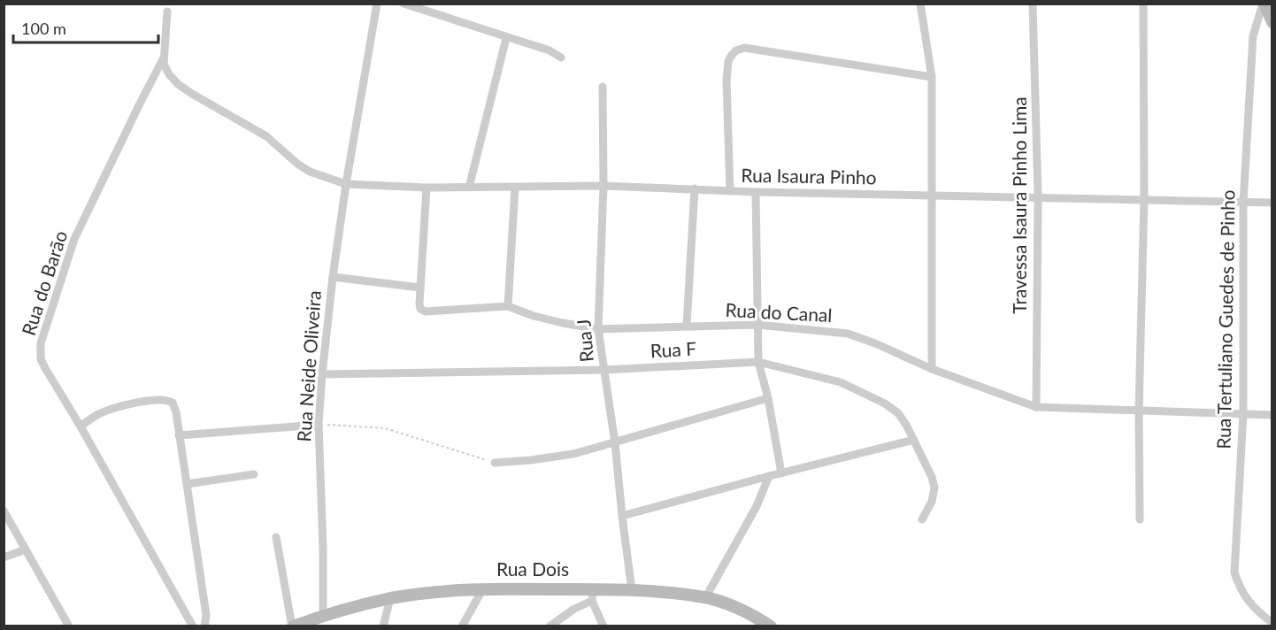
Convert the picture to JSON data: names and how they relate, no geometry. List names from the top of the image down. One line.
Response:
{"streets":{"street":["Rua Isaura Pinho","Travessa Isaura Pinho Lima","Rua do Barão","Rua do Canal","Rua Tertuliano Guedes de Pinho","Rua J","Rua F","Rua Neide Oliveira","Rua Dois"]},"crossings":[["Rua Isaura Pinho","Travessa Isaura Pinho Lima"],["Rua Isaura Pinho","Rua do Barão"],["Rua Isaura Pinho","Rua Tertuliano Guedes de Pinho"],["Rua Isaura Pinho","Rua J"],["Rua Isaura Pinho","Rua Neide Oliveira"],["Travessa Isaura Pinho Lima","Rua do Canal"],["Rua do Canal","Rua Tertuliano Guedes de Pinho"],["Rua do Canal","Rua J"],["Rua J","Rua F"],["Rua J","Rua Dois"],["Rua F","Rua Neide Oliveira"],["Rua Neide Oliveira","Rua Dois"]],"scale_bar":"100 m"}
